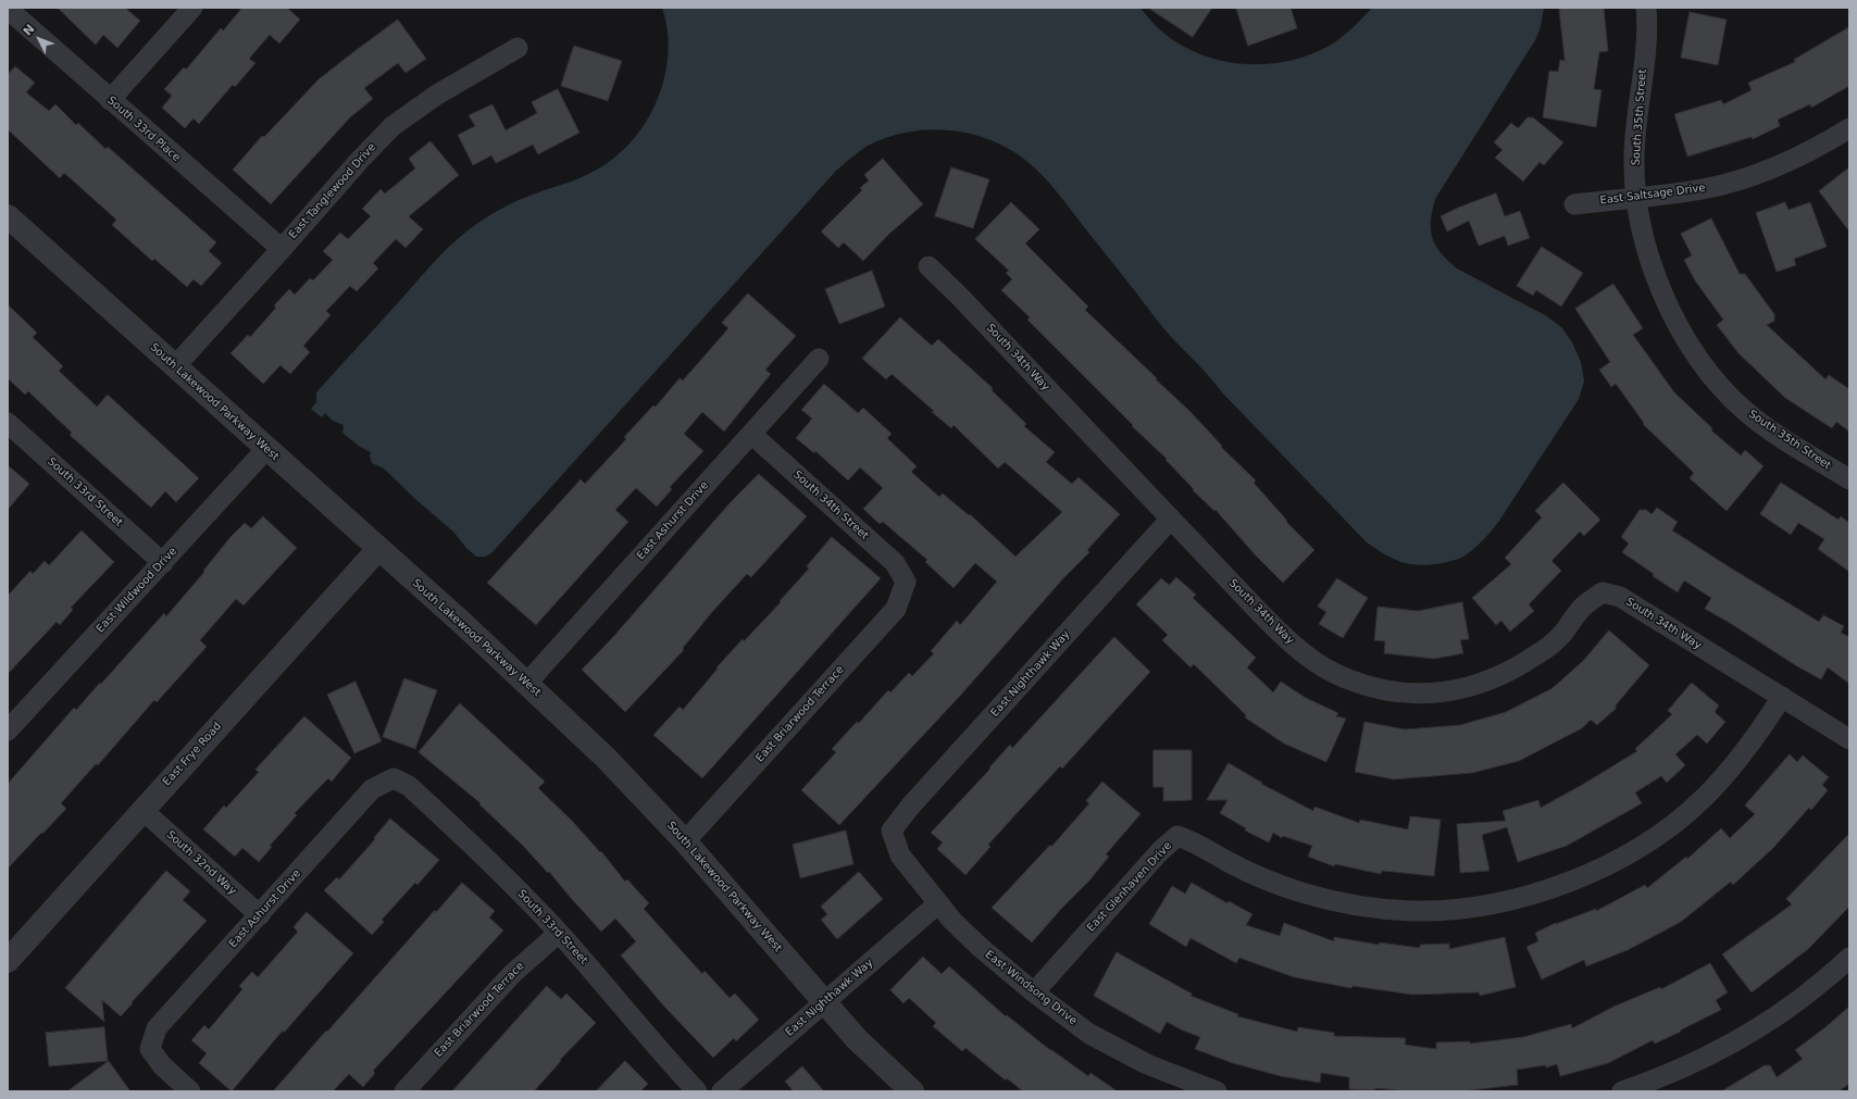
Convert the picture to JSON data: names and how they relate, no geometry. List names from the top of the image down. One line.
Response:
{"streets":{"street":["South 35th Street","South 33rd Place","East Tanglewood Drive","East Saltsage Drive","South 34th Way","South Lakewood Parkway West","South 33rd Street","South 34th Street","East Ashurst Drive","East Wildwood Drive","East Nighthawk Way","East Briarwood Terrace","East Frye Road","South 32nd Way","East Glenhaven Drive","East Windsong Drive"]},"crossings":[["South 35th Street","East Saltsage Drive"],["South 33rd Place","East Tanglewood Drive"],["East Tanglewood Drive","South Lakewood Parkway West"],["South 34th Way","East Nighthawk Way"],["South 34th Way","East Glenhaven Drive"],["South Lakewood Parkway West","East Ashurst Drive"],["South Lakewood Parkway West","East Wildwood Drive"],["South Lakewood Parkway West","East Nighthawk Way"],["South Lakewood Parkway West","East Briarwood Terrace"],["South Lakewood Parkway West","East Frye Road"],["South 33rd Street","East Ashurst Drive"],["South 33rd Street","East Wildwood Drive"],["South 33rd Street","East Briarwood Terrace"],["South 34th Street","East Ashurst Drive"],["South 34th Street","East Briarwood Terrace"],["East Ashurst Drive","South 32nd Way"],["East Nighthawk Way","East Windsong Drive"],["East Frye Road","South 32nd Way"],["East Glenhaven Drive","East Windsong Drive"]],"north":"top left"}
